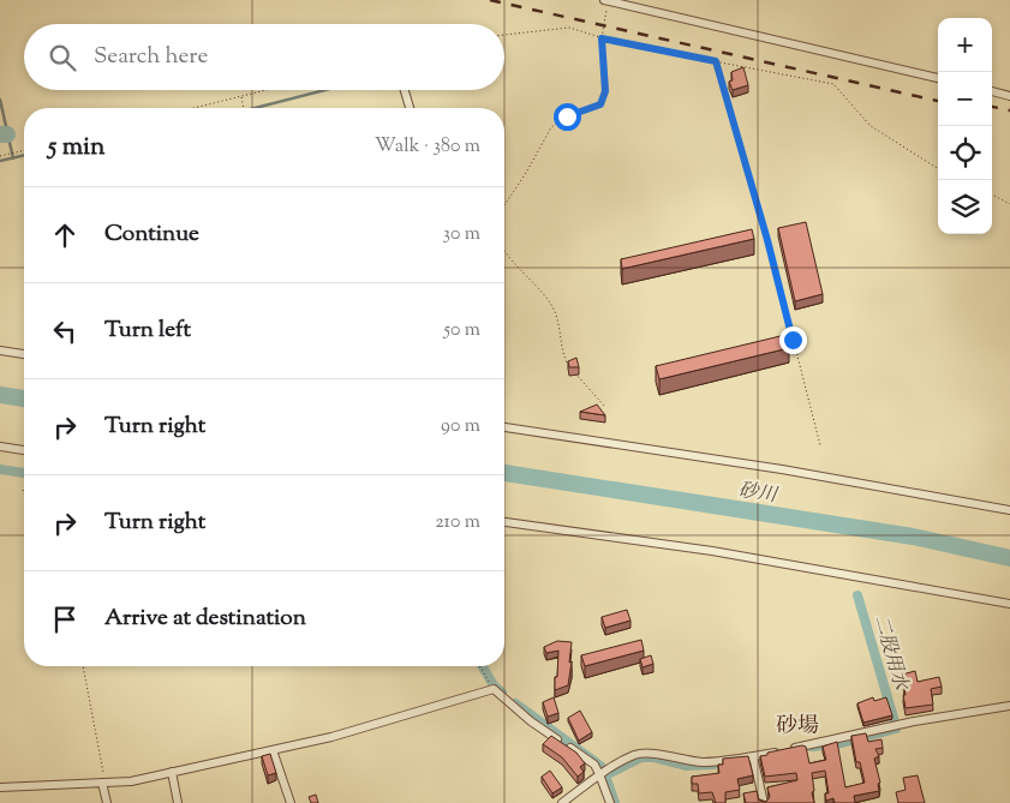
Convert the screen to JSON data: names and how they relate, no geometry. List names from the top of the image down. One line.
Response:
{"districts":["砂場"],"water":["砂川","二股用水"],"page":{"map_buttons":["+","−"],"search":"Search here","heading":["5 min","Walk · 380 m"],"list":[["Continue","30 m"],["Turn left","50 m"],["Turn right","90 m"],["Turn right","210 m"],"Arrive at destination"]}}
